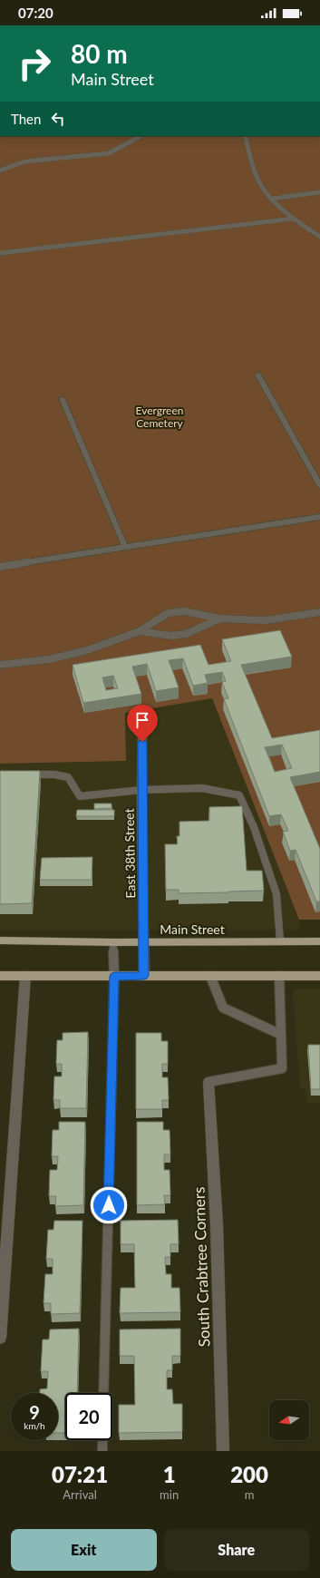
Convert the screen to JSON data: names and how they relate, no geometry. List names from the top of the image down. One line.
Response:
{"streets":{"main road":["Main Street"],"street":["East 38th Street","South Crabtree Corners"]},"crossings":[["East 38th Street","Main Street"]],"parks":["Evergreen Cemetery"],"north":"left","page":{"status":"07:20","turn":["80 m","Main Street"],"then":"Then","speed":"9 km/h","limit":"20","eta":["07:21","Arrival","1","min","200","m"],"buttons":["Exit","Share"]}}
